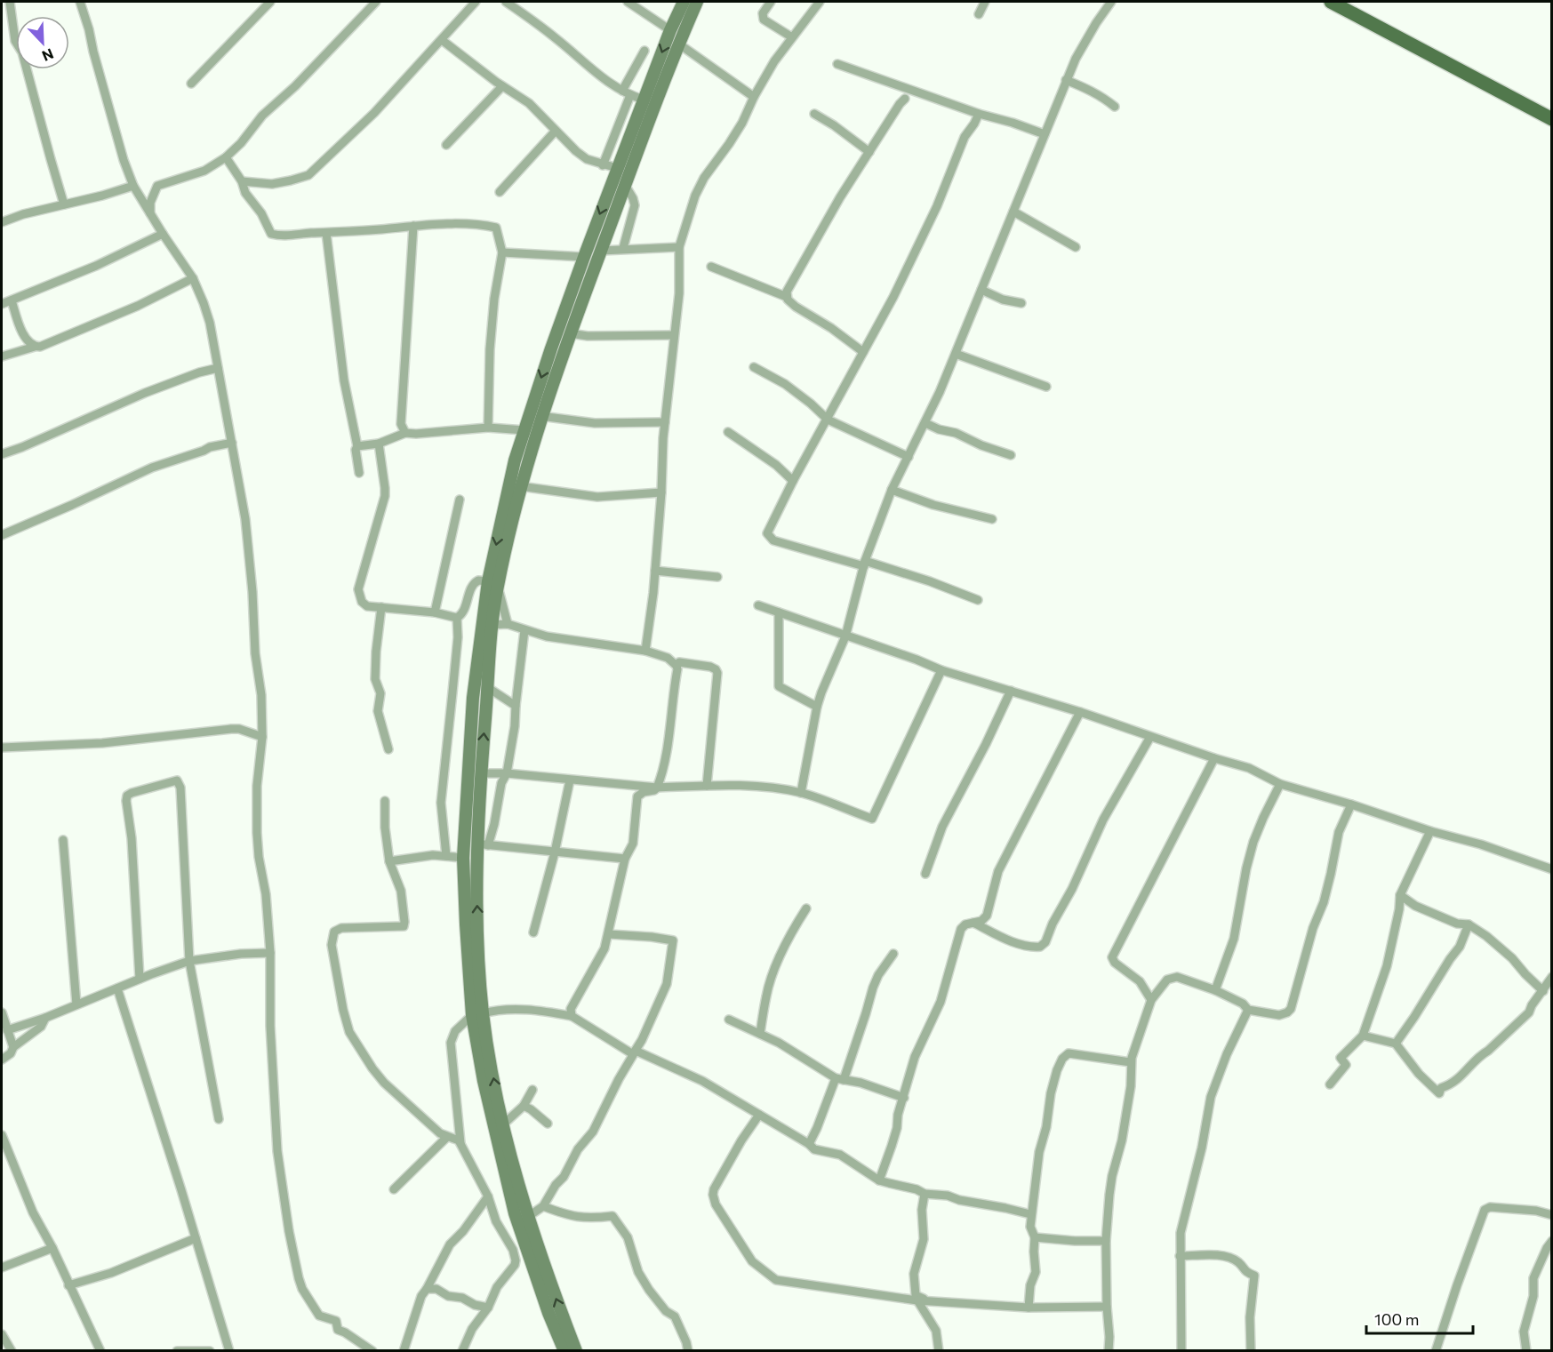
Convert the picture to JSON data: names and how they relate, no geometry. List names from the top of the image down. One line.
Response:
{"scale_bar":"100 m","north":"bottom right"}
